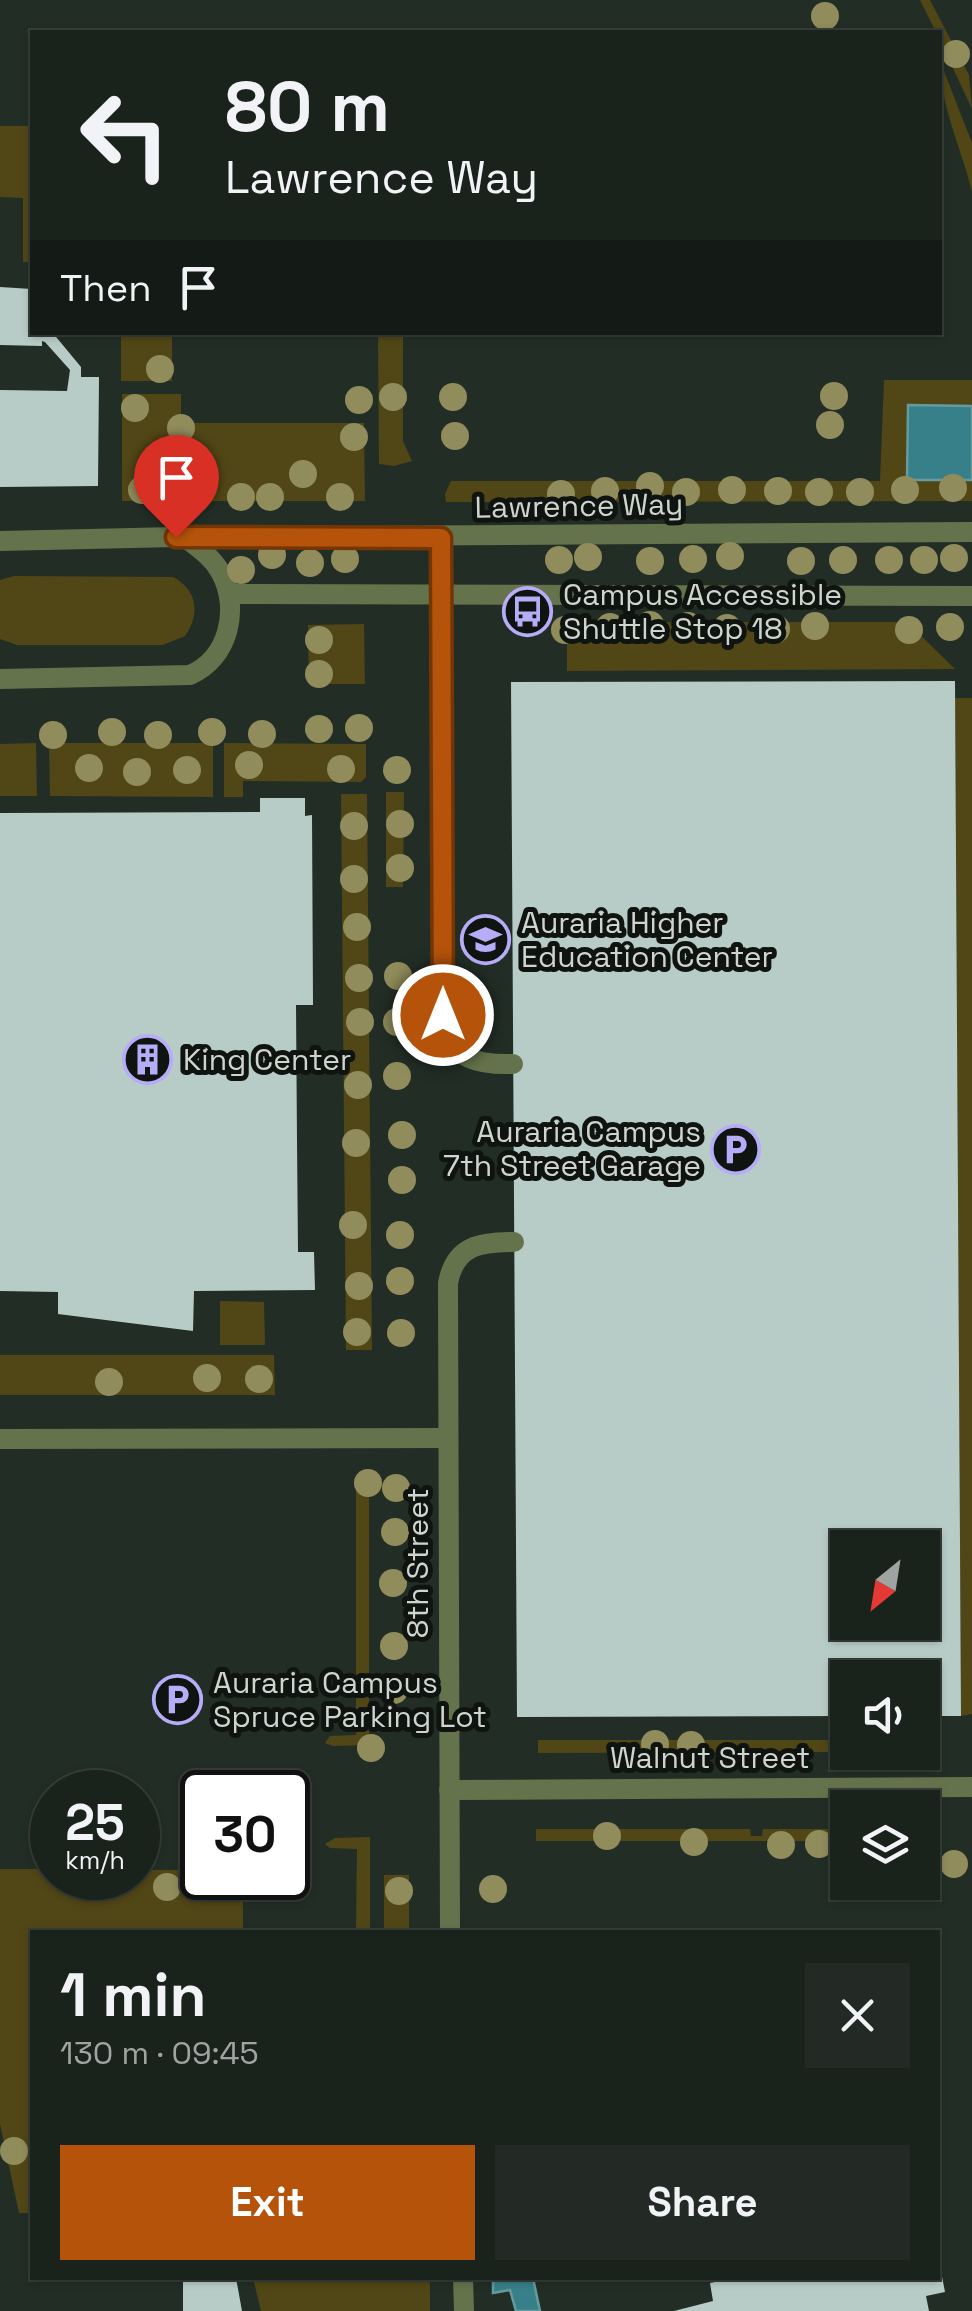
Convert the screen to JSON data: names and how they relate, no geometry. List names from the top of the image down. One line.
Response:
{"streets":{"street":["Lawrence Way","8th Street","Walnut Street"]},"crossings":[["8th Street","Walnut Street"]],"places":{"bus stop":["Campus Accessible Shuttle Stop 18"],"school or university":["Auraria Higher Education Center"],"building":["King Center"],"parking":["Auraria Campus 7th Street Garage","Auraria Campus Spruce Parking Lot"]},"north":"bottom left","page":{"turn":["80 m","Lawrence Way"],"then":"Then","speed":"25 km/h","limit":"30","heading":["1 min","130 m · 09:45"],"buttons":["Exit","Share"]}}
